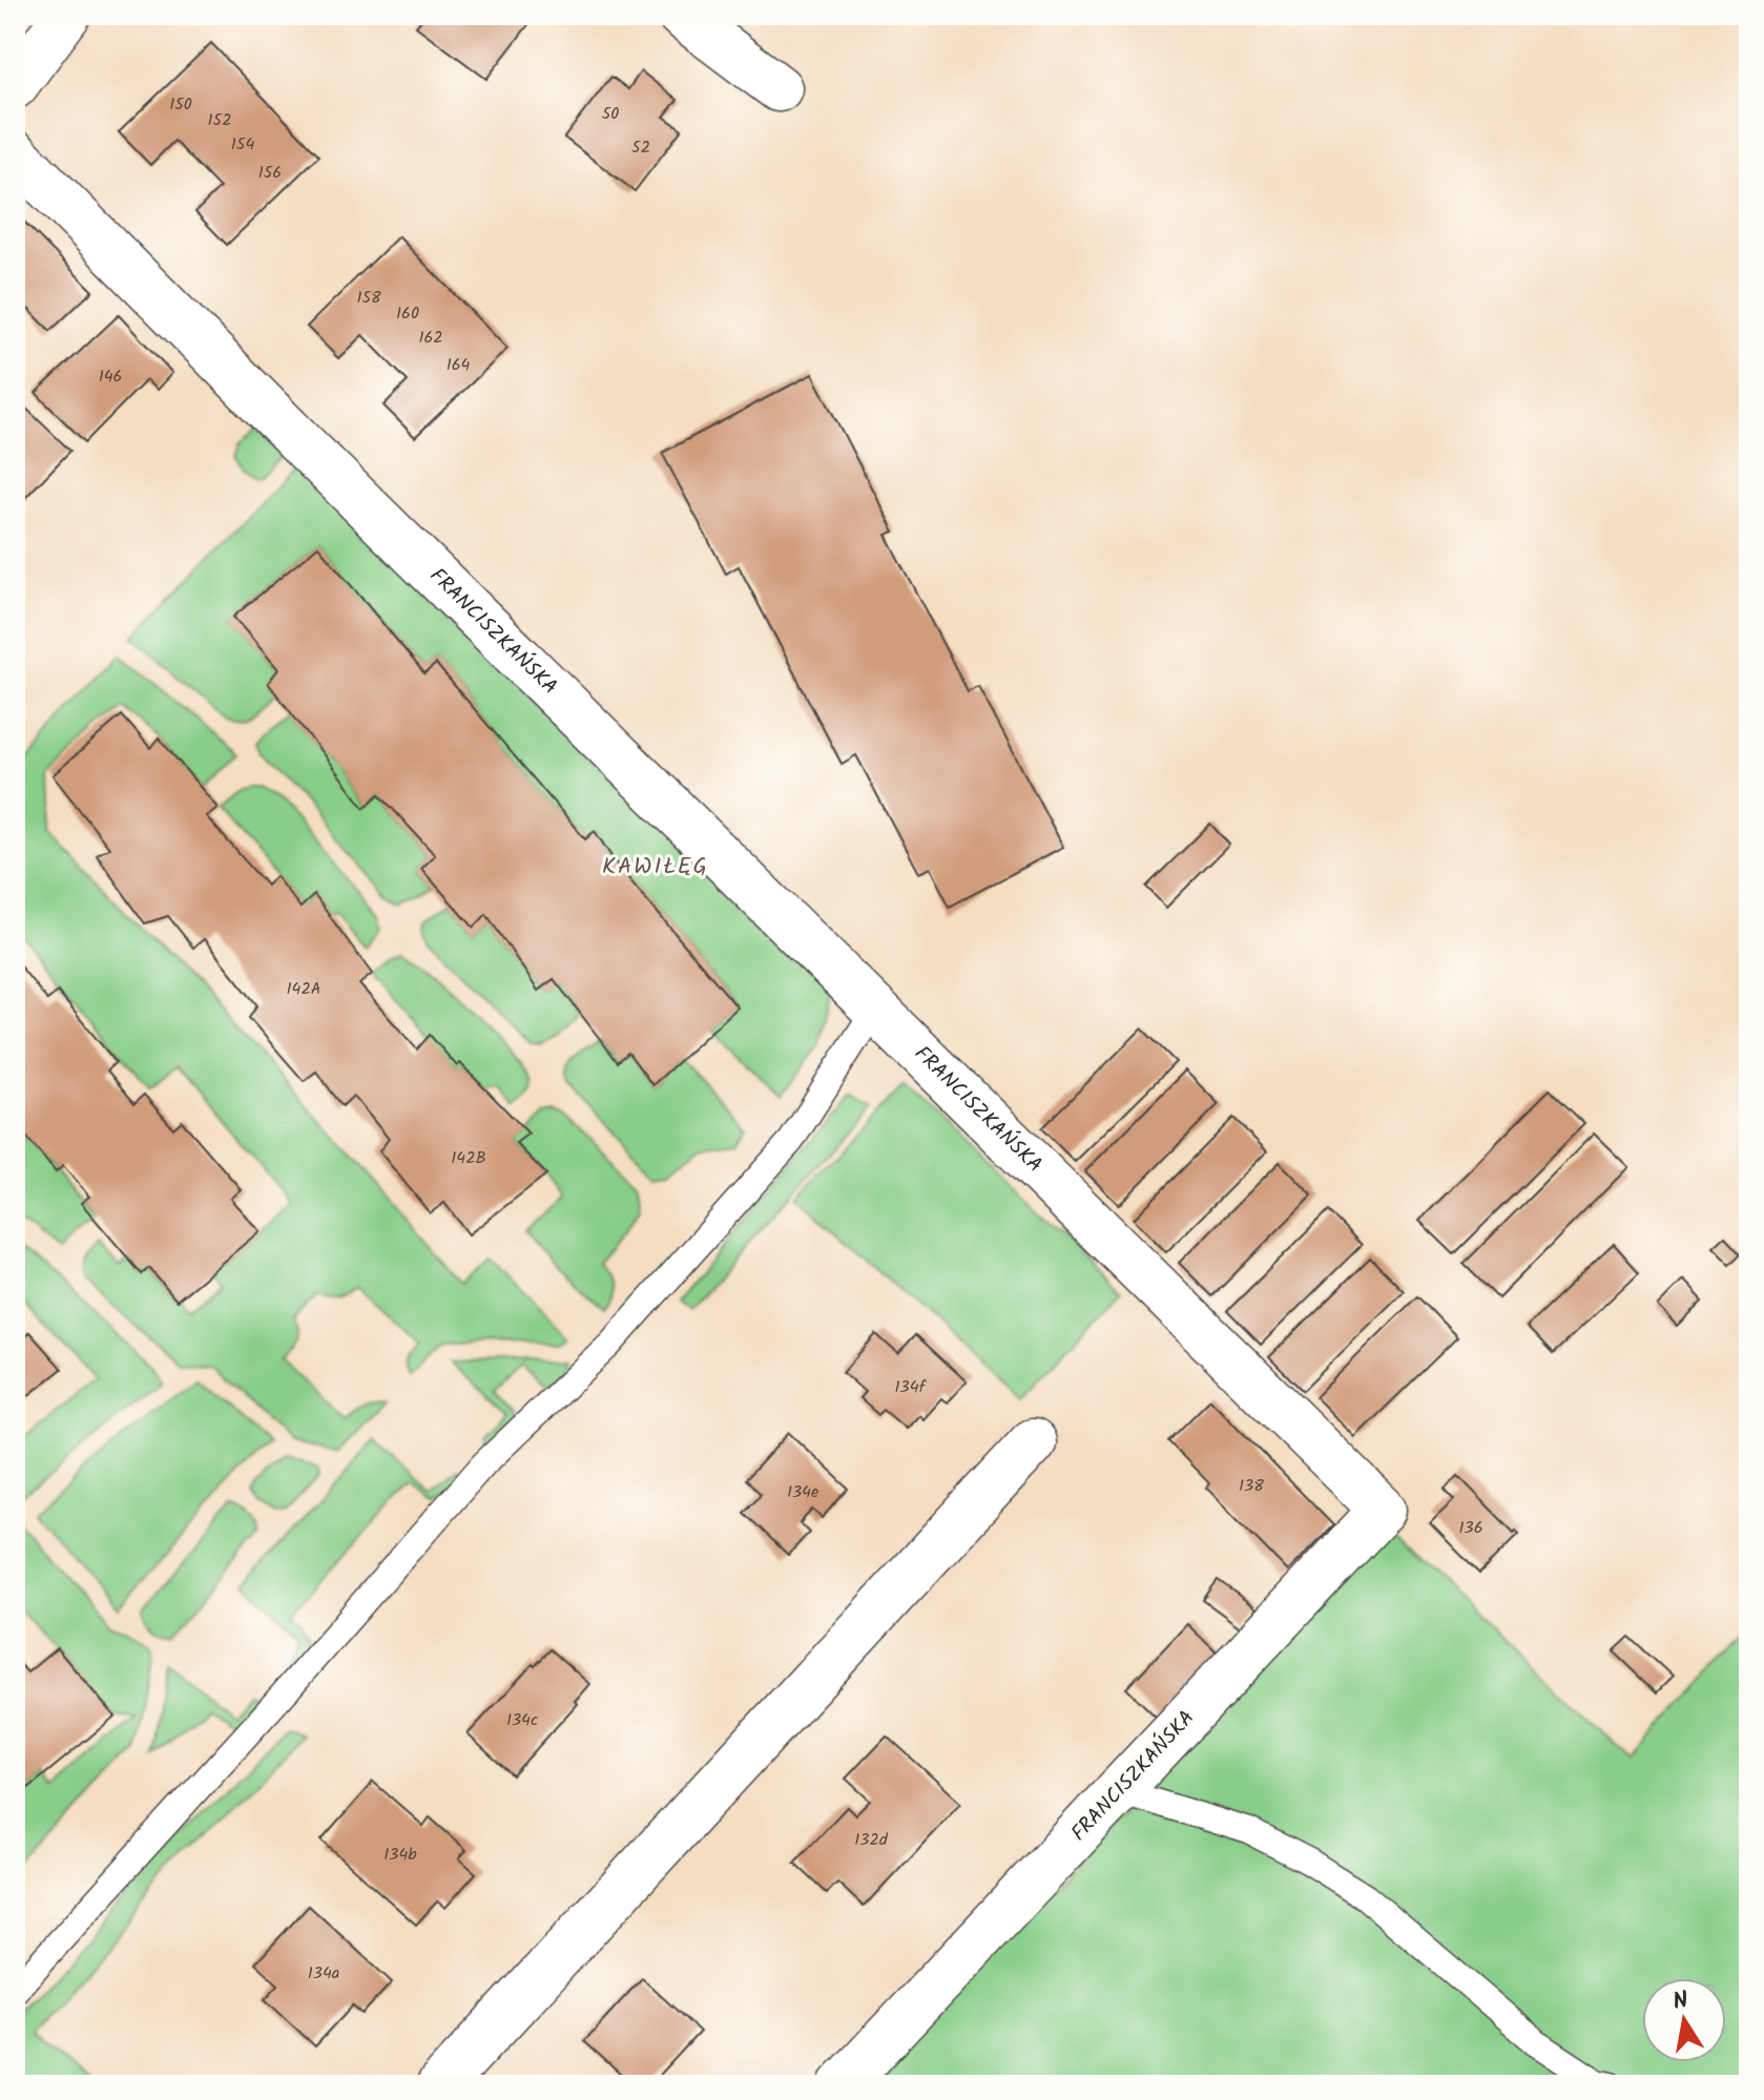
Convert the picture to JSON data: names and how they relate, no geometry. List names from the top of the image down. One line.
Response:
{"streets":{"street":["FRANCISZKAŃSKA"]},"districts":["KAWIŁĘG"],"house_numbers":["150","50","152","154","52","156","158","160","162","164","146","142A","142B","134f","138","134e","136","134c","132d","134b","134a"],"north":"top"}
